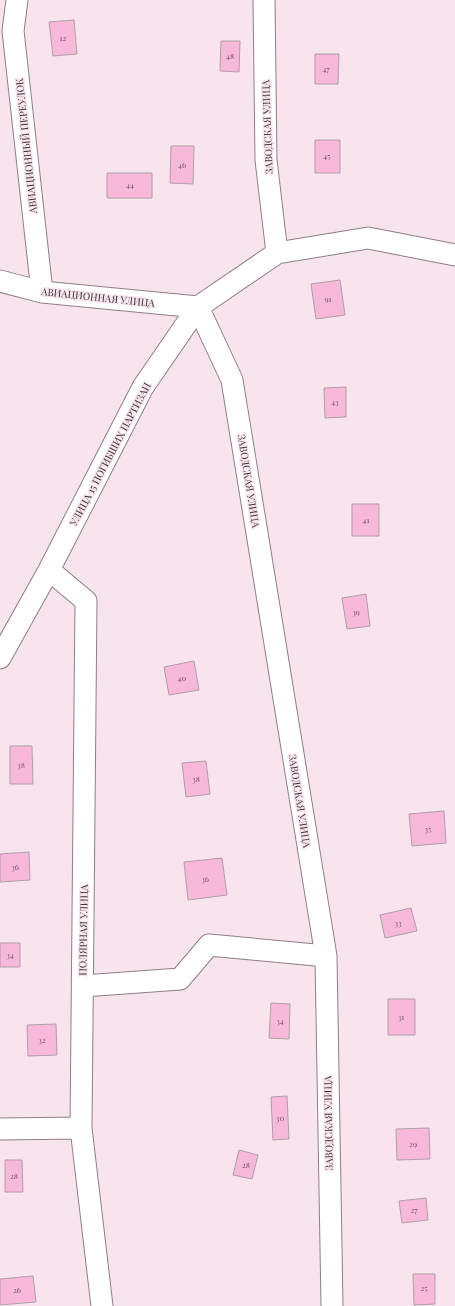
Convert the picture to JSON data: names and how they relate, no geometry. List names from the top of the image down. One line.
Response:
{"streets":{"street":["ЗАВОДСКАЯ УЛИЦА","АВИАЦИОННЫЙ ПЕРЕУЛОК","АВИАЦИОННАЯ УЛИЦА","УЛИЦА 15 ПОГИБШИХ ПАРТИЗАН","ПОЛЯРНАЯ УЛИЦА"]},"crossings":[["ЗАВОДСКАЯ УЛИЦА","АВИАЦИОННАЯ УЛИЦА"],["ЗАВОДСКАЯ УЛИЦА","УЛИЦА 15 ПОГИБШИХ ПАРТИЗАН"],["АВИАЦИОННЫЙ ПЕРЕУЛОК","АВИАЦИОННАЯ УЛИЦА"],["АВИАЦИОННАЯ УЛИЦА","УЛИЦА 15 ПОГИБШИХ ПАРТИЗАН"],["УЛИЦА 15 ПОГИБШИХ ПАРТИЗАН","ПОЛЯРНАЯ УЛИЦА"]],"house_numbers":["12","48","47","45","46","44","91","43","41","39","40","38","38","35","36","36","33","34","31","34","32","30","29","28","28","27","25","26"]}
